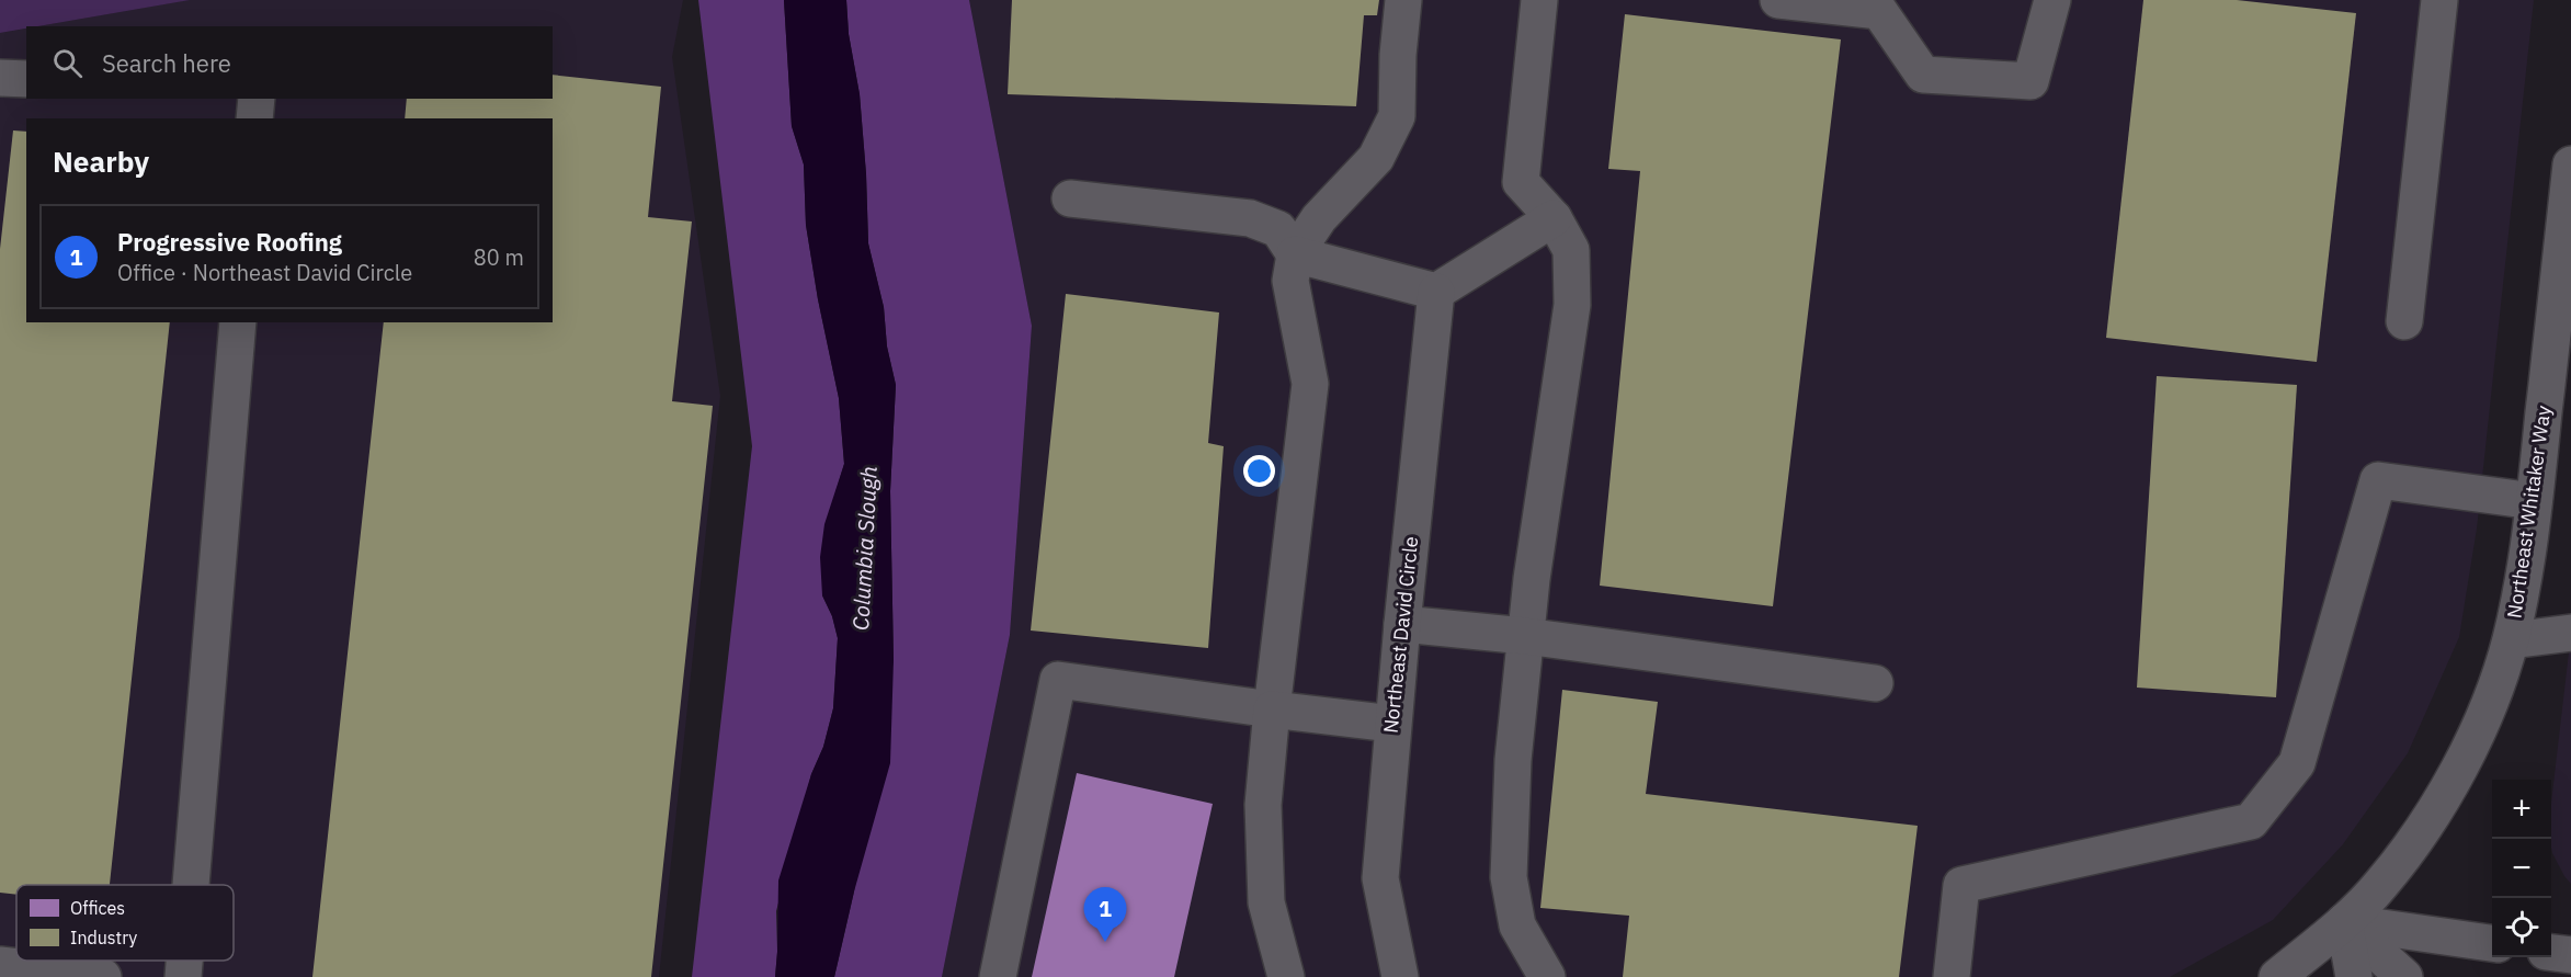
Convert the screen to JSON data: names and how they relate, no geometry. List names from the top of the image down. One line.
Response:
{"streets":{"street":["Northeast Whitaker Way","Northeast David Circle"]},"water":["Columbia Slough"],"legend":["Offices","Industry"],"page":{"search":"Search here","heading":"Nearby","list":[{"mark":"1","name":"Progressive Roofing","note":"Office · Northeast David Circle","value":"80 m"}],"map_buttons":["+","−"],"pins":"1"}}
